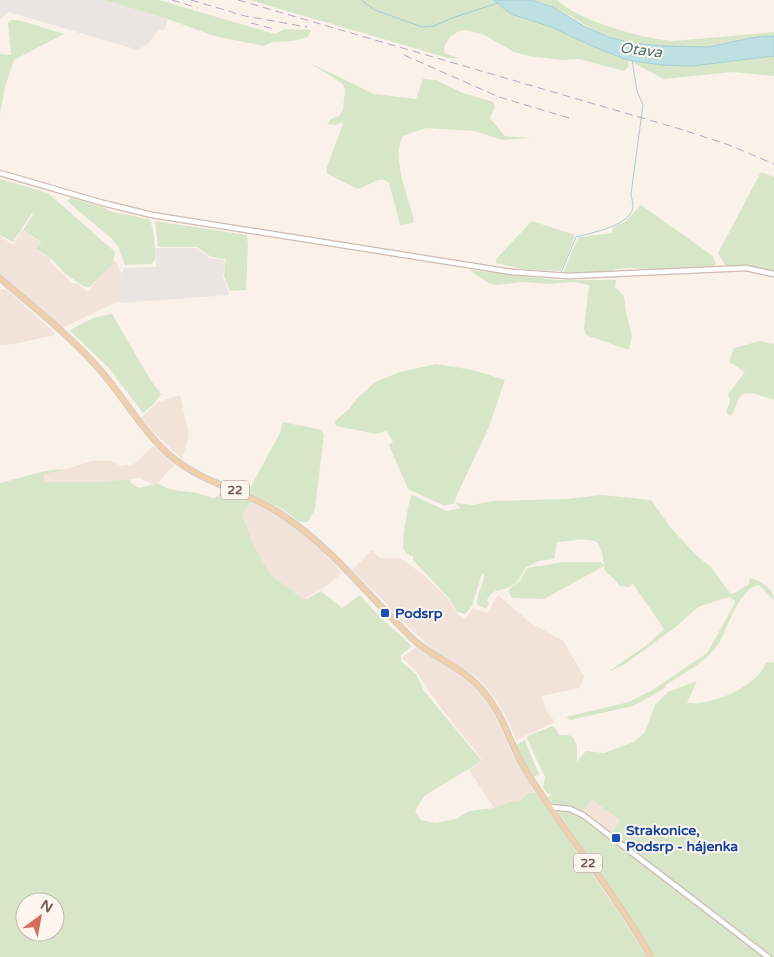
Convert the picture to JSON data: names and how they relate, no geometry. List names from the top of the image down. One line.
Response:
{"streets":{"main road":["22"]},"water":["Otava"],"places":{"transit":["Podsrp","Strakonice, Podsrp - hájenka"]},"north":"top right"}
